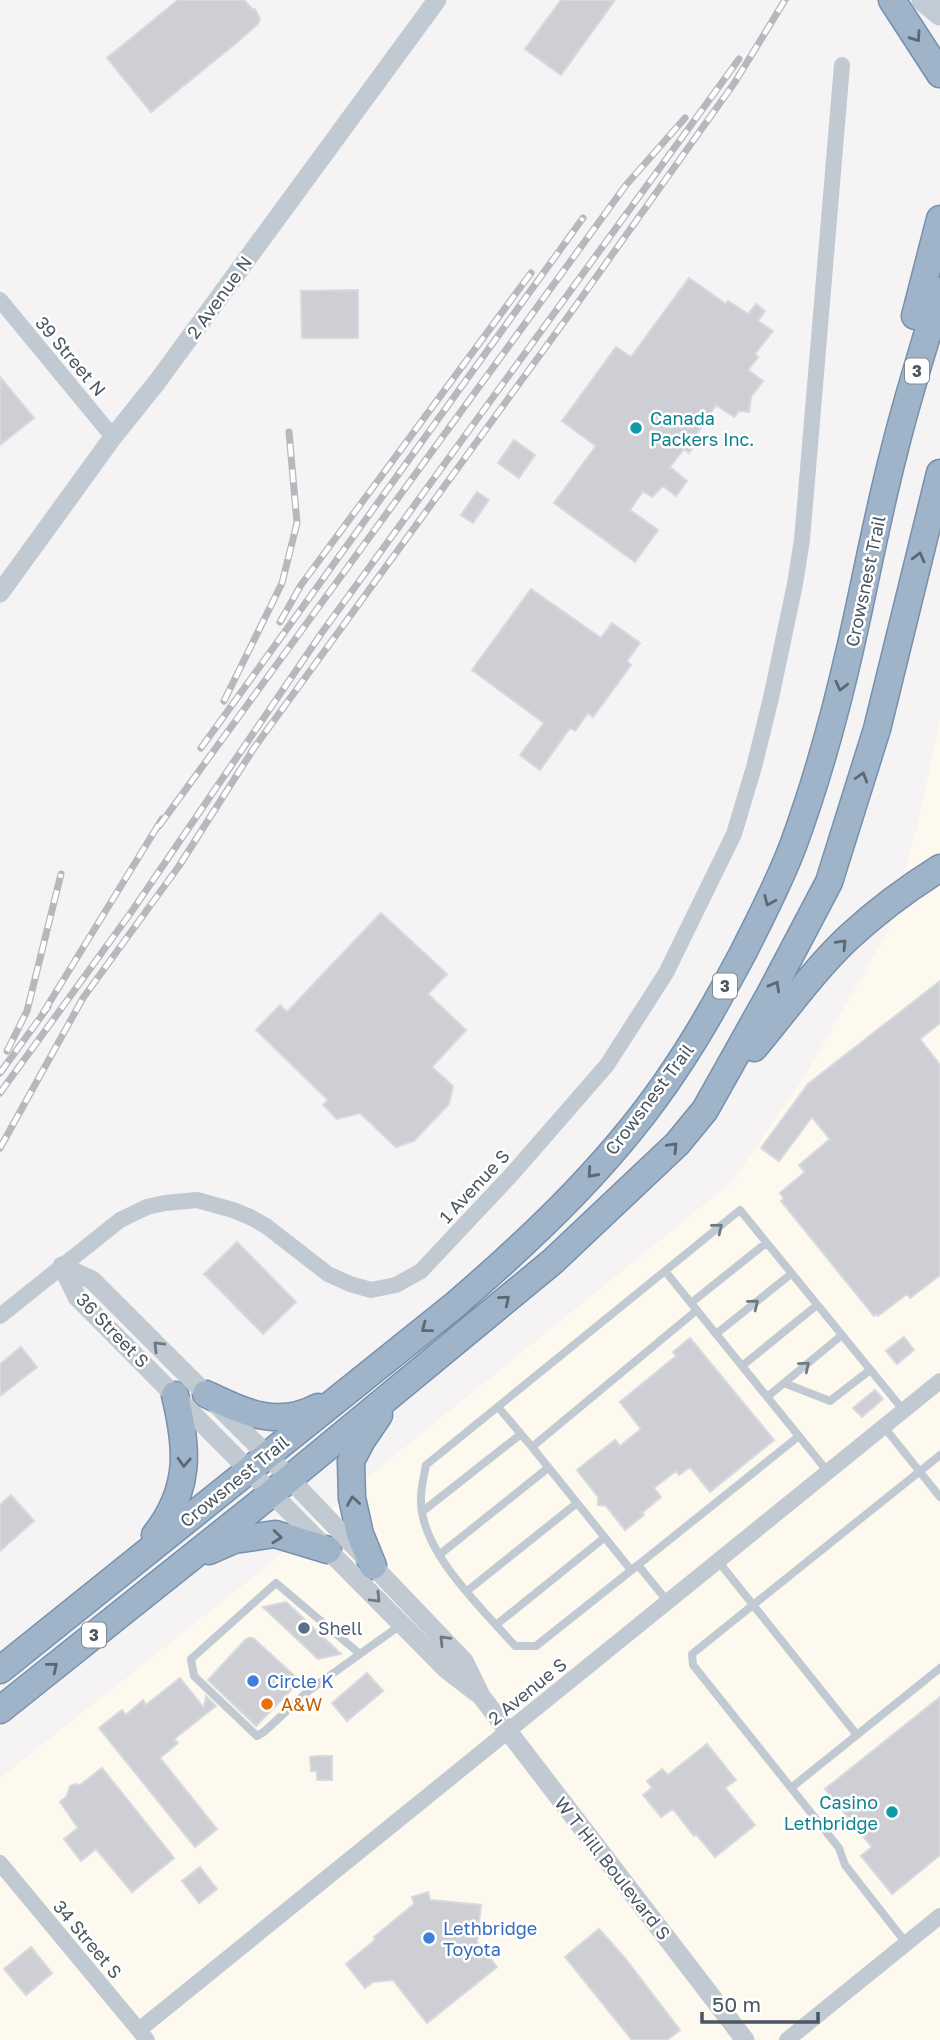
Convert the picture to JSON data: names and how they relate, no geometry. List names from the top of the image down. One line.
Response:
{"streets":{"highway":["3","Crowsnest Trail"],"street":["2 Avenue N","39 Street N","1 Avenue S","36 Street S","2 Avenue S","W T Hill Boulevard S","34 Street S"]},"crossings":[["2 Avenue N","39 Street N"],["Crowsnest Trail","36 Street S"],["Crowsnest Trail","W T Hill Boulevard S"],["1 Avenue S","36 Street S"],["2 Avenue S","W T Hill Boulevard S"],["2 Avenue S","34 Street S"]],"places":["Canada Packers Inc.","Shell","Circle K","A&W","Casino Lethbridge","Lethbridge Toyota"],"scale_bar":"50 m"}
